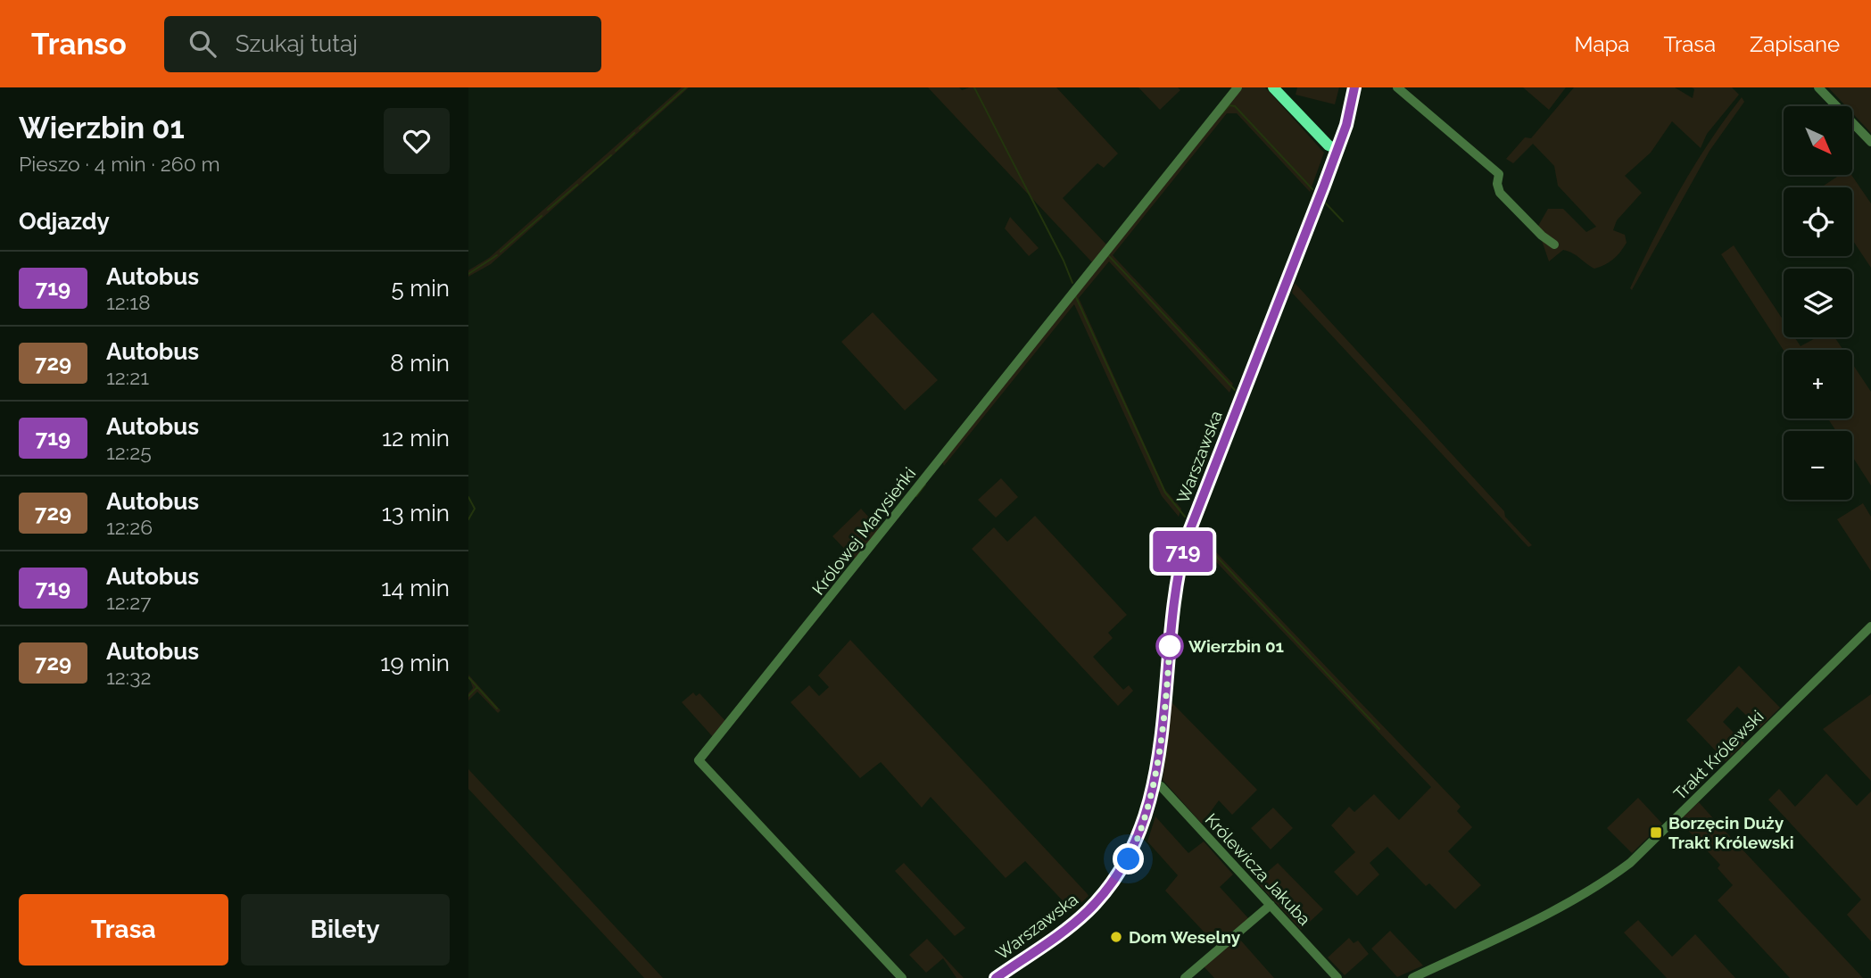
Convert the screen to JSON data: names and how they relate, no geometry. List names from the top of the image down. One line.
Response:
{"streets":{"main road":["Warszawska"],"street":["Królowej Marysieńki","Trakt Królewski","Królewicza Jakuba"]},"crossings":[["Warszawska","Królewicza Jakuba"]],"places":{"other":["Wierzbin 01","Dom Weselny"],"transit":["Borzęcin Duży Trakt Królewski"]},"lines":["bus line 719"],"north":"bottom right","page":{"header":"Transo","search":"Szukaj tutaj","nav":["Mapa","Trasa","Zapisane"],"heading":[["Wierzbin 01","Pieszo · 4 min · 260 m"],"Odjazdy"],"on_map":"719","map_buttons":["+","−"],"list":[{"mark":"719","name":"Autobus","note":"12:18","value":"5 min"},{"mark":"729","name":"Autobus","note":"12:21","value":"8 min"},{"mark":"719","name":"Autobus","note":"12:25","value":"12 min"},{"mark":"729","name":"Autobus","note":"12:26","value":"13 min"},{"mark":"719","name":"Autobus","note":"12:27","value":"14 min"},{"mark":"729","name":"Autobus","note":"12:32","value":"19 min"}],"buttons":["Trasa","Bilety"]}}
